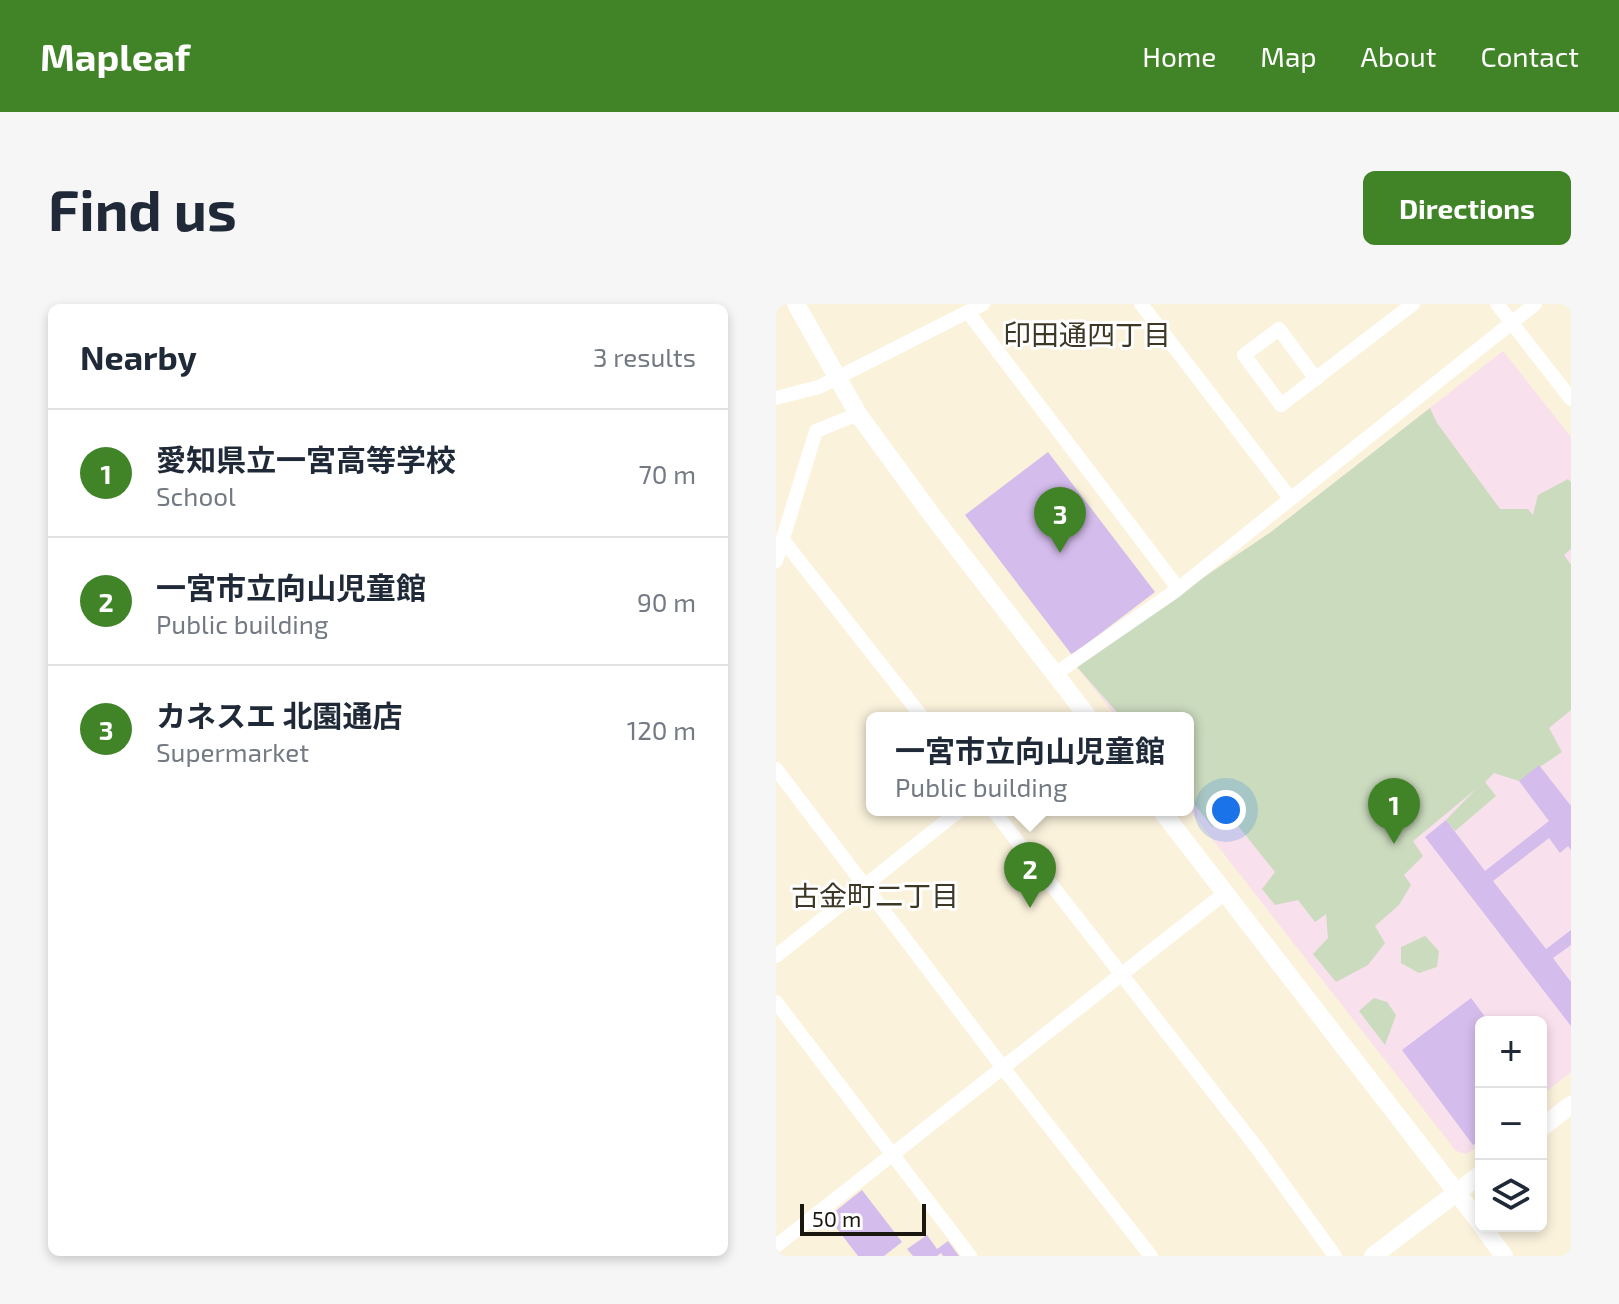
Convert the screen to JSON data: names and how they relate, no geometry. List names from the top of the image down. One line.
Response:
{"districts":["印田通四丁目","古金町二丁目"],"scale_bar":"50 m","page":{"header":"Mapleaf","nav":["Home","Map","About","Contact"],"buttons":"Directions","title":"Find us","heading":["Nearby","3 results"],"list":[{"mark":"1","name":"愛知県立一宮高等学校","note":"School","value":"70 m"},{"mark":"2","name":"一宮市立向山児童館","note":"Public building","value":"90 m"},{"mark":"3","name":"カネスエ 北園通店","note":"Supermarket","value":"120 m"}],"pins":["3","1","2"],"popup":["一宮市立向山児童館","Public building"],"map_buttons":["+","−"],"scale":"50 m"}}
